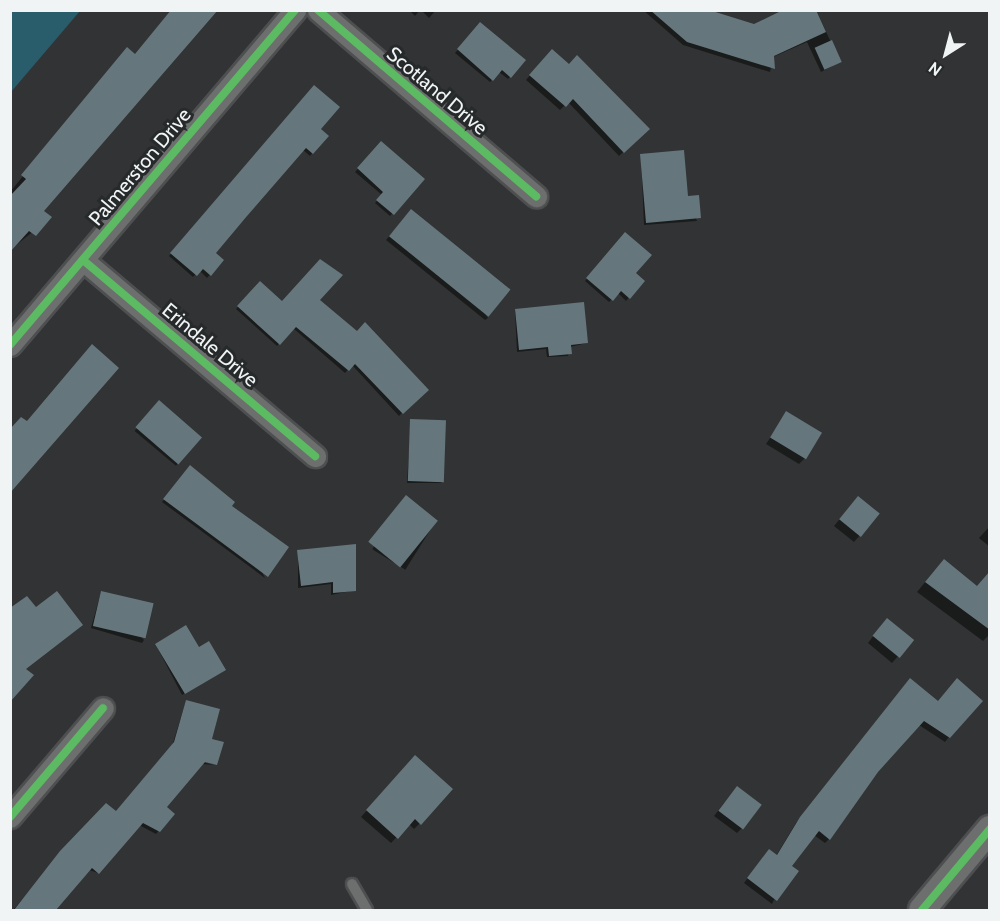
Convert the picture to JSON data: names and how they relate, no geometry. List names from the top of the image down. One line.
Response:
{"streets":{"street":["Scotland Drive","Palmerston Drive","Erindale Drive"]},"crossings":[["Palmerston Drive","Erindale Drive"]],"north":"bottom left"}
